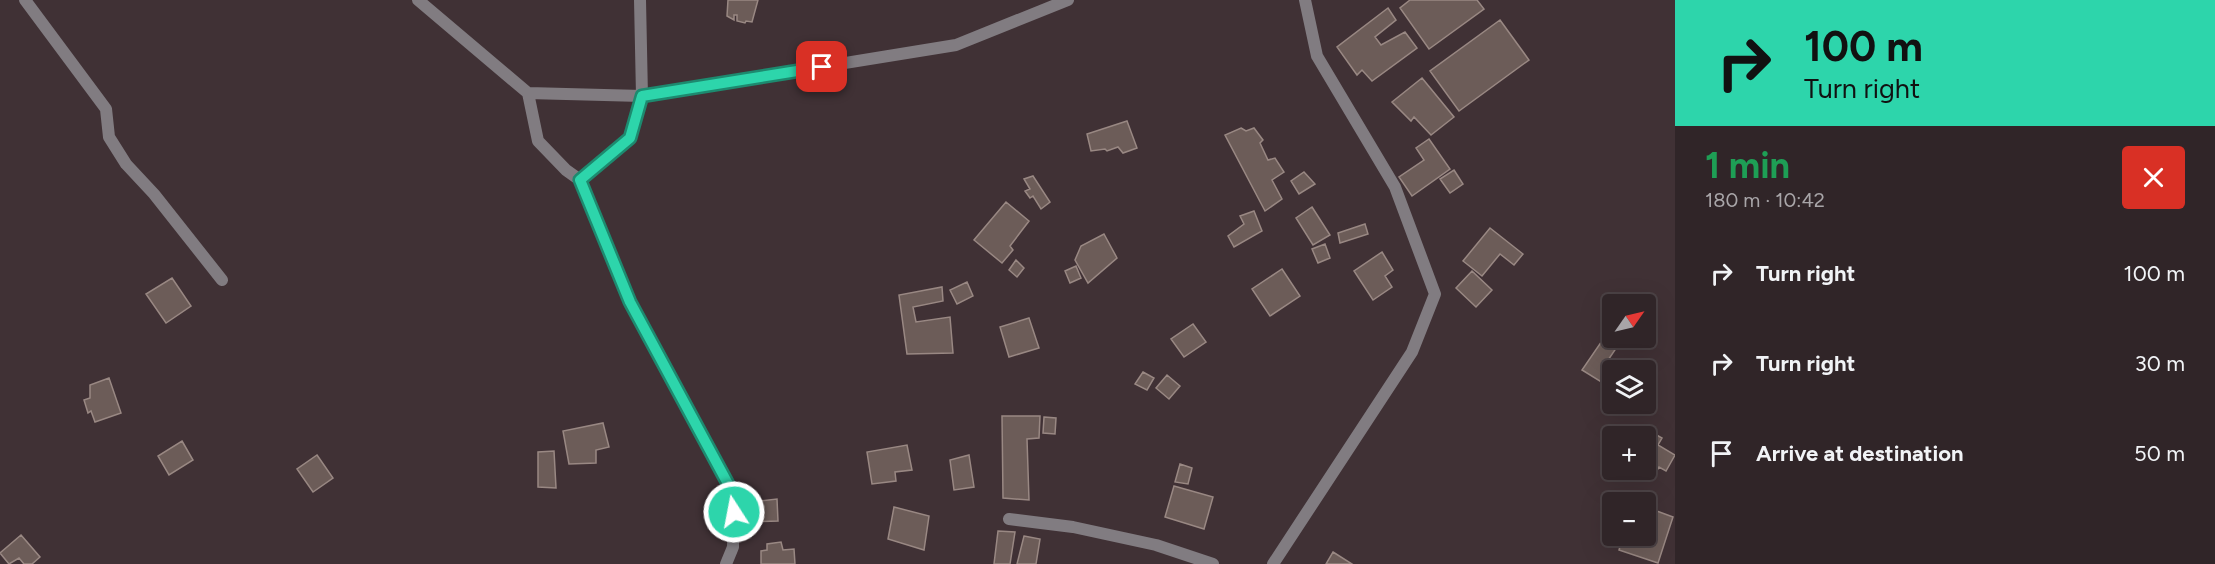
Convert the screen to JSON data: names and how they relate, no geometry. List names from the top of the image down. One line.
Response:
{"north":"top right","page":{"turn":["100 m","Turn right"],"heading":["1 min","180 m · 10:42"],"list":[{"name":"Turn right","value":"100 m"},{"name":"Turn right","value":"30 m"},{"name":"Arrive at destination","value":"50 m"}],"map_buttons":["+","−"]}}
